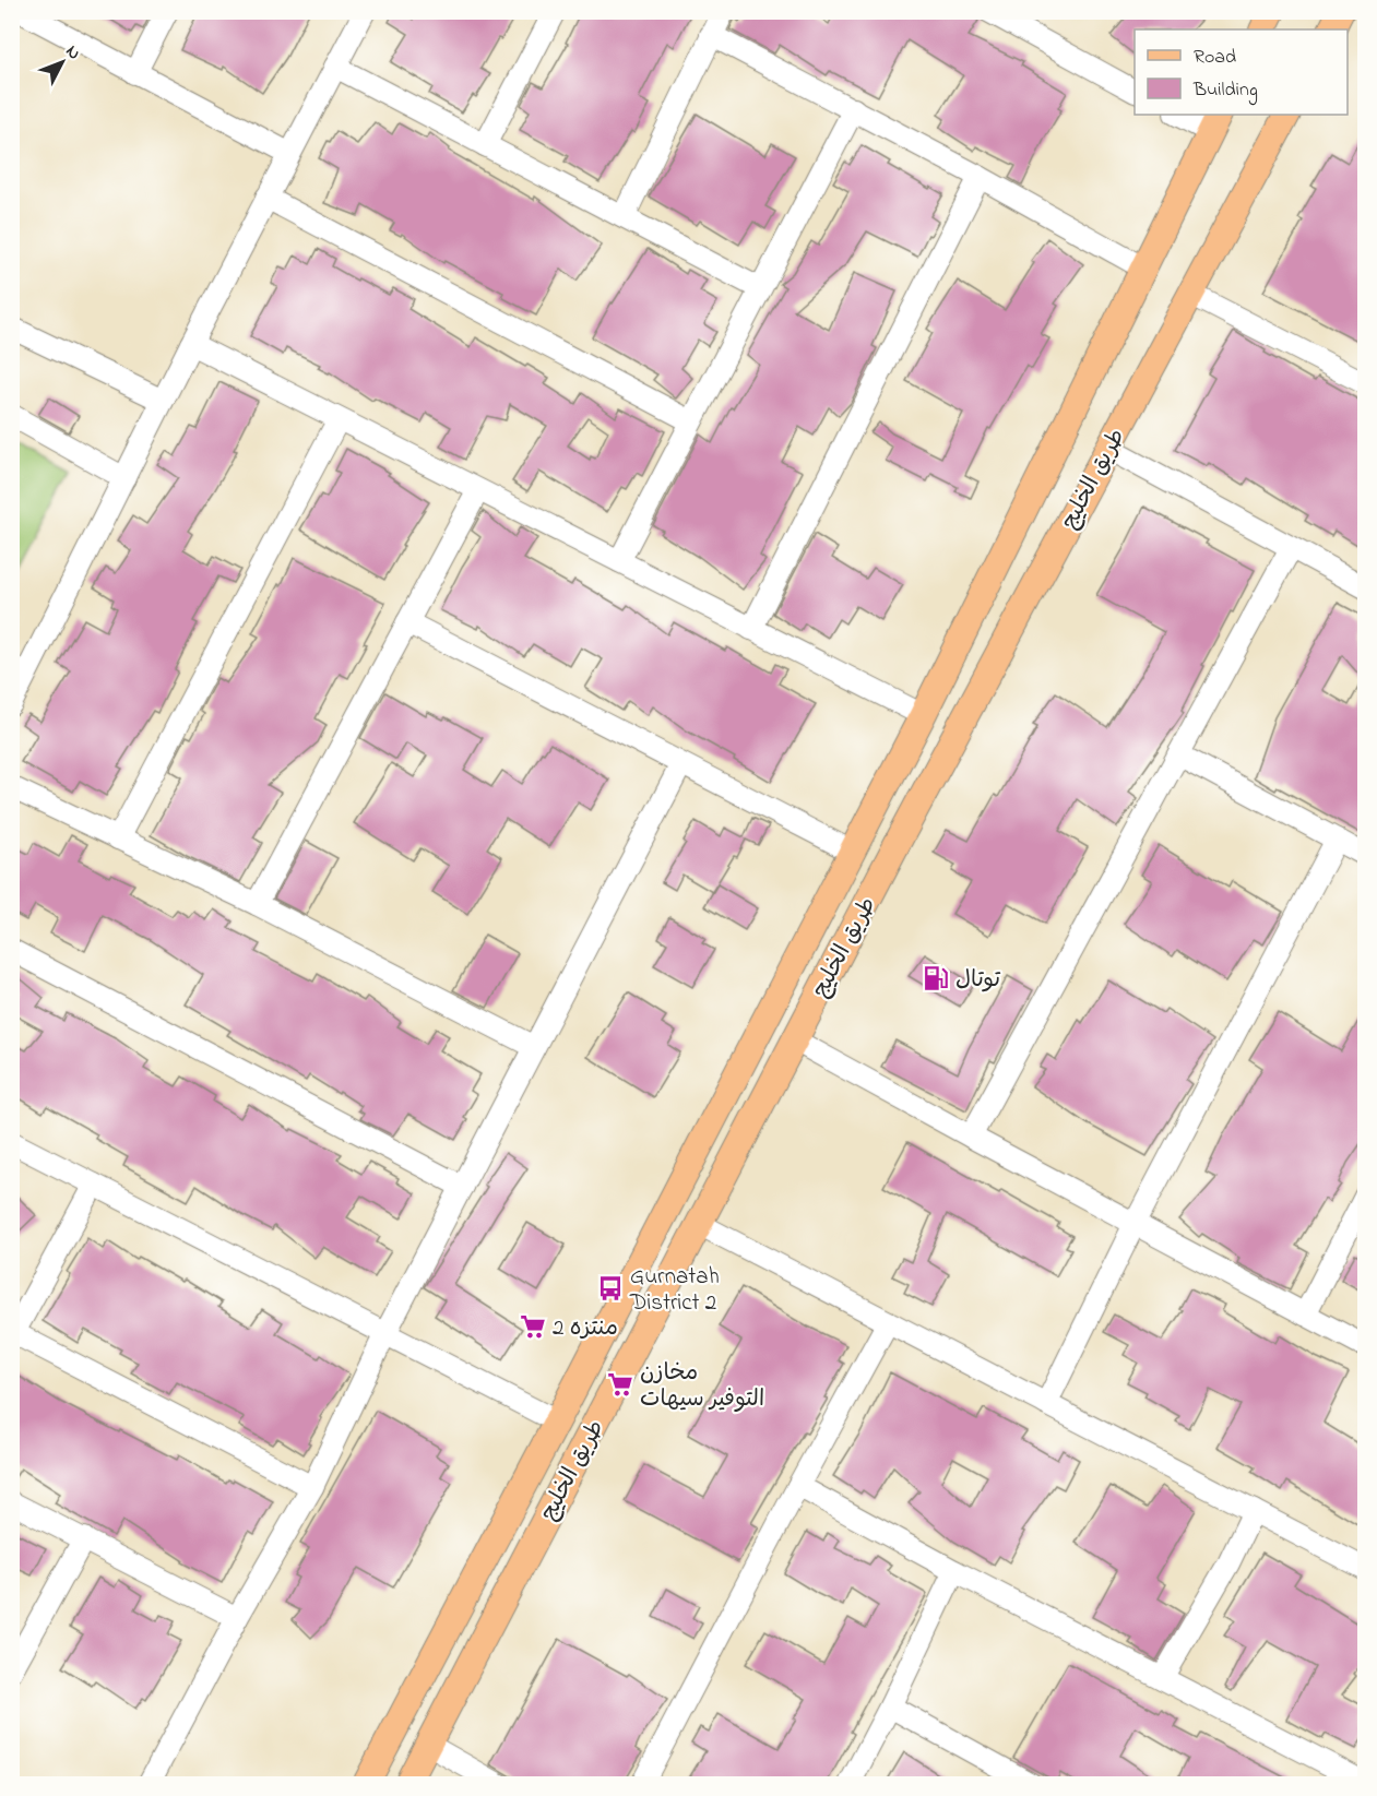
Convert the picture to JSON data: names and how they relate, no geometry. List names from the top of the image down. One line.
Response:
{"streets":{"main road":["طريق الخليج"]},"places":{"fuel station":["توتال"],"bus stop":["Gurnatah District 2"],"supermarket":["منتزه 2","مخازن التوفير سيهات"]},"legend":["Road","Building"],"north":"top right"}
